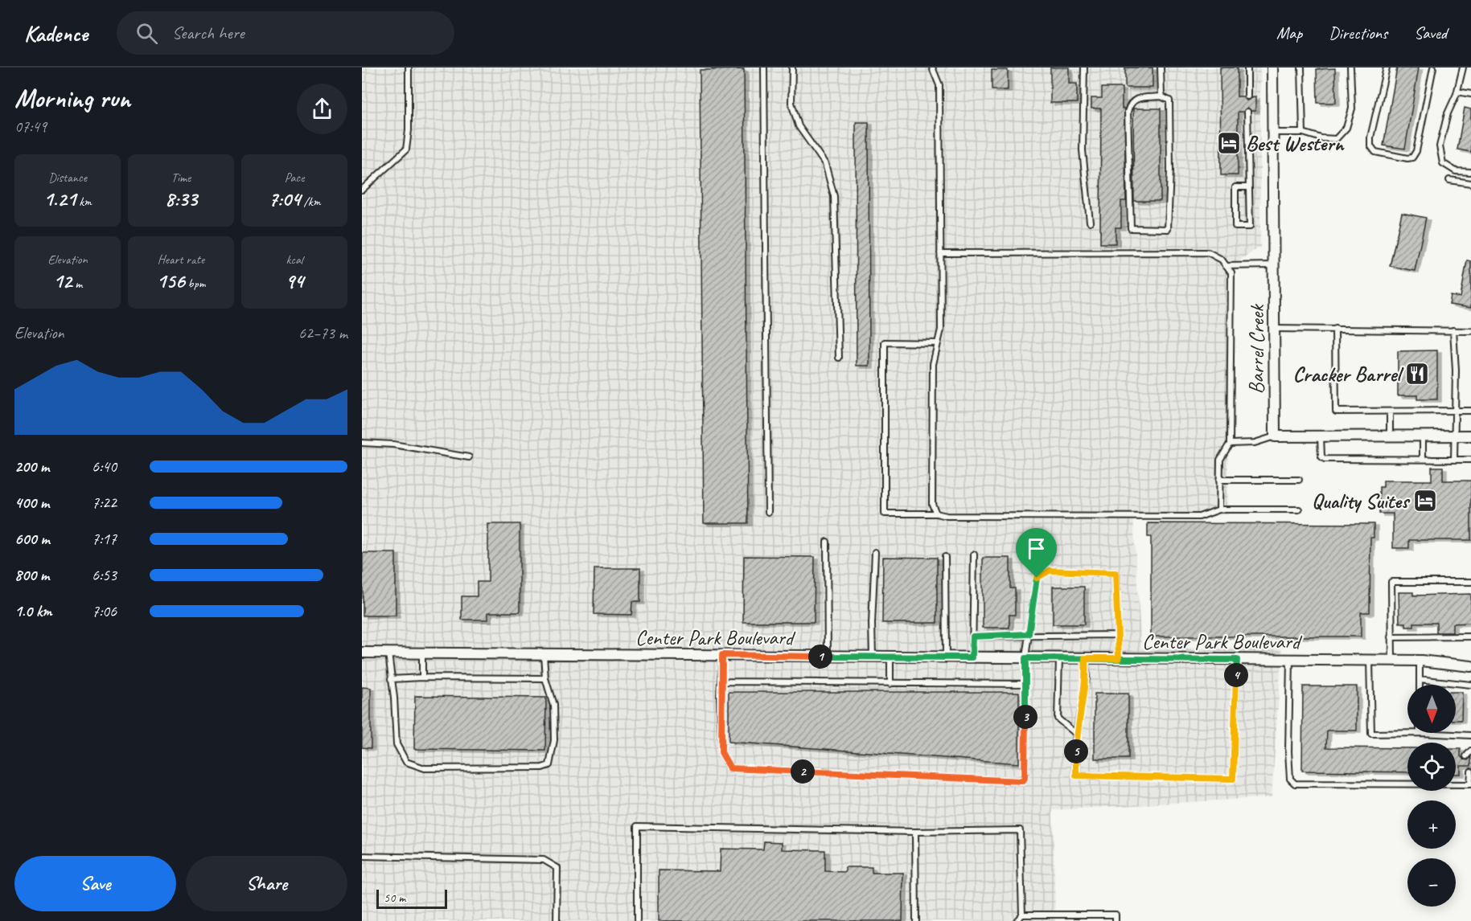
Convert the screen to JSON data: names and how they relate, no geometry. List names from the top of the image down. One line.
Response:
{"streets":{"street":["Barrel Creek","Center Park Boulevard"]},"places":{"hotel":["Best Western","Quality Suites"],"restaurant":["Cracker Barrel"]},"scale_bar":"50 m","north":"bottom","page":{"header":"Kadence","search":"Search here","nav":["Map","Directions","Saved"],"heading":["Morning run","07:49"],"stats":[["Distance","1.21 km"],["Time","8:33"],["Pace","7:04 /km"],["Elevation","12 m"],["Heart rate","156 bpm"],["kcal","94"]],"chart":["Elevation","62–73 m"],"list":[{"name":"200 m","note":"6:40"},{"name":"400 m","note":"7:22"},{"name":"600 m","note":"7:17"},{"name":"800 m","note":"6:53"},{"name":"1.0 km","note":"7:06"}],"pins":["1","4","3","5","2"],"map_buttons":["+","−"],"buttons":["Save","Share"],"scale":"50 m"}}
